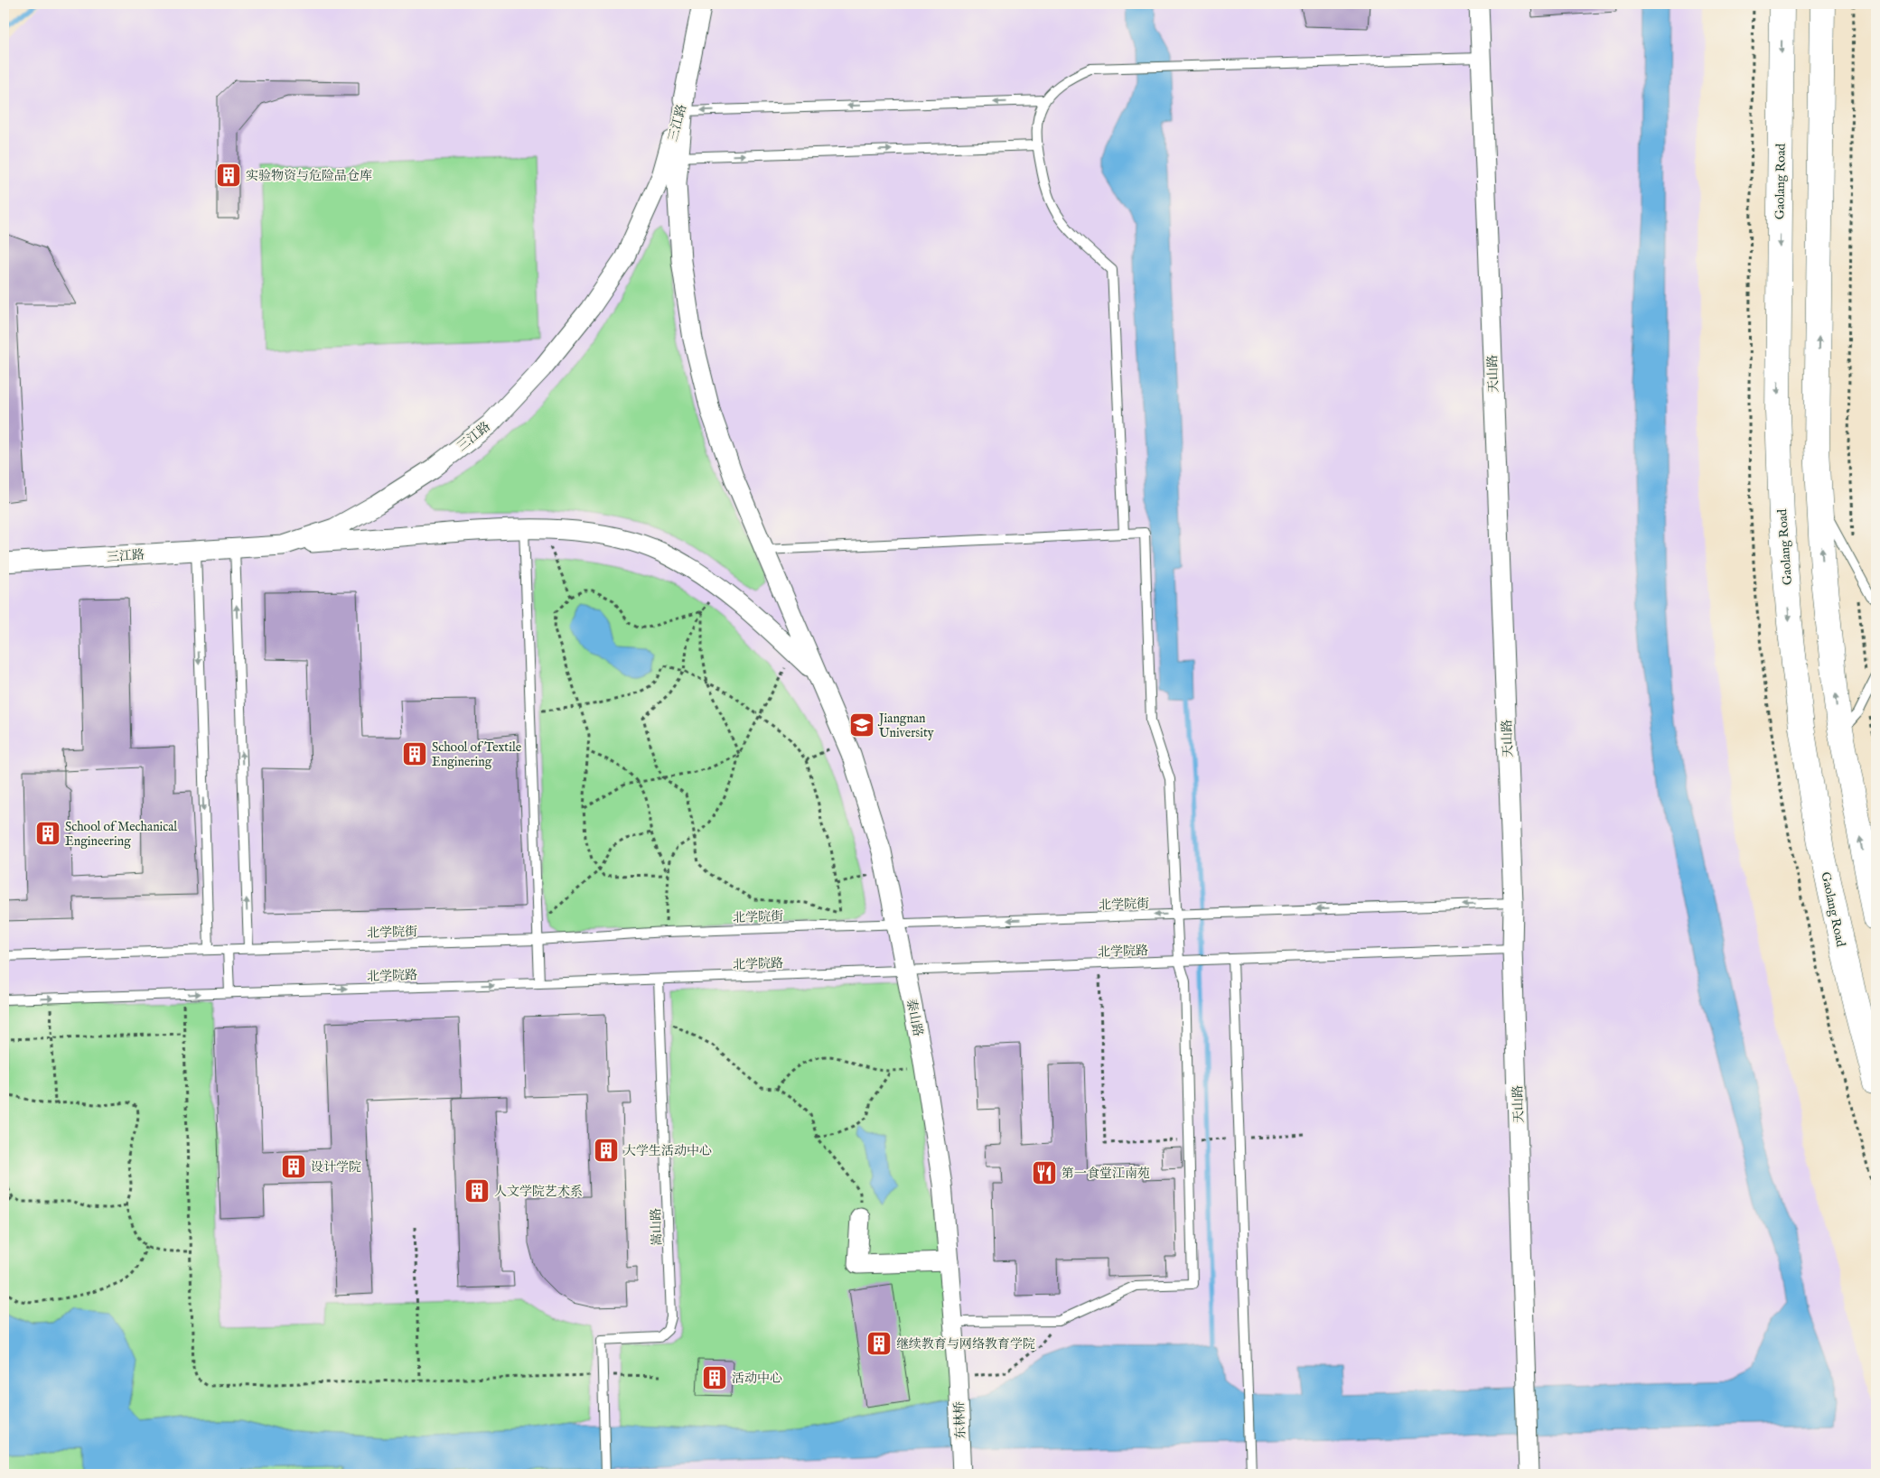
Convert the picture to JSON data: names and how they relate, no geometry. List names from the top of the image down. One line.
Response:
{"streets":{"main road":["Gaolang Road"],"street":["三江路","天山路","泰山路","东林桥"],"lane":["北学院街","北学院路","嵩山路"]},"crossings":[["三江路","泰山路"],["天山路","北学院街"],["天山路","北学院路"],["北学院街","泰山路"],["北学院路","泰山路"],["北学院路","嵩山路"],["泰山路","东林桥"]],"one_way":["北学院街"],"places":{"building":["实验物资与危险品仓库","School of Textile Enginering","School of Mechanical Engineering","大学生活动中心","设计学院","人文学院艺术系","继续教育与网络教育学院","活动中心"],"school or university":["Jiangnan University"],"restaurant":["第一食堂江南苑"]}}
